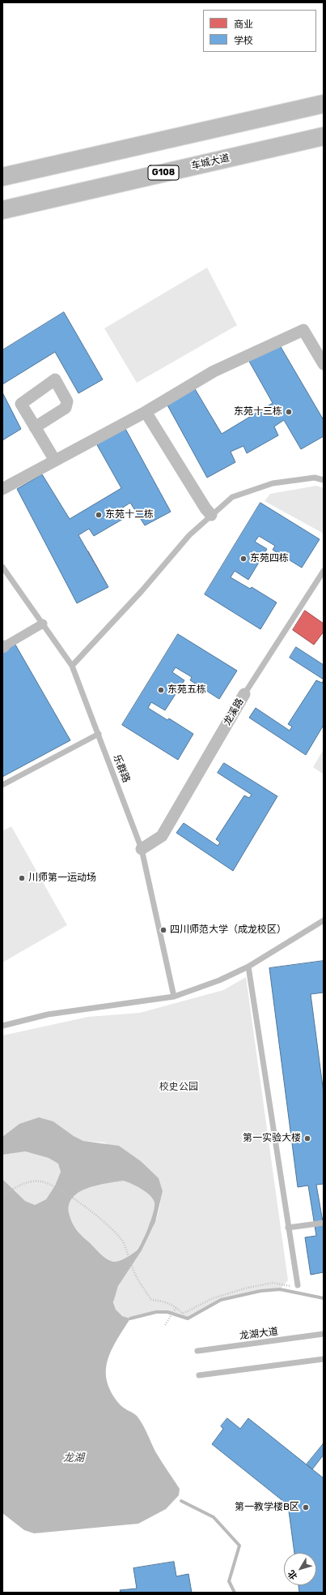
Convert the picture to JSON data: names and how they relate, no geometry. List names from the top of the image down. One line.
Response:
{"streets":{"highway":["车城大道","G108"],"street":["龙溪路"],"lane":["乐群路","龙湖大道"]},"crossings":[["龙溪路","乐群路"]],"water":["龙湖"],"parks":["校史公园"],"places":["东苑十三栋","东苑十二栋","东苑四栋","东苑五栋","川师第一运动场","四川师范大学（成龙校区）","第一实验大楼","第一教学楼B区"],"legend":["商业","学校"],"north":"bottom left"}
